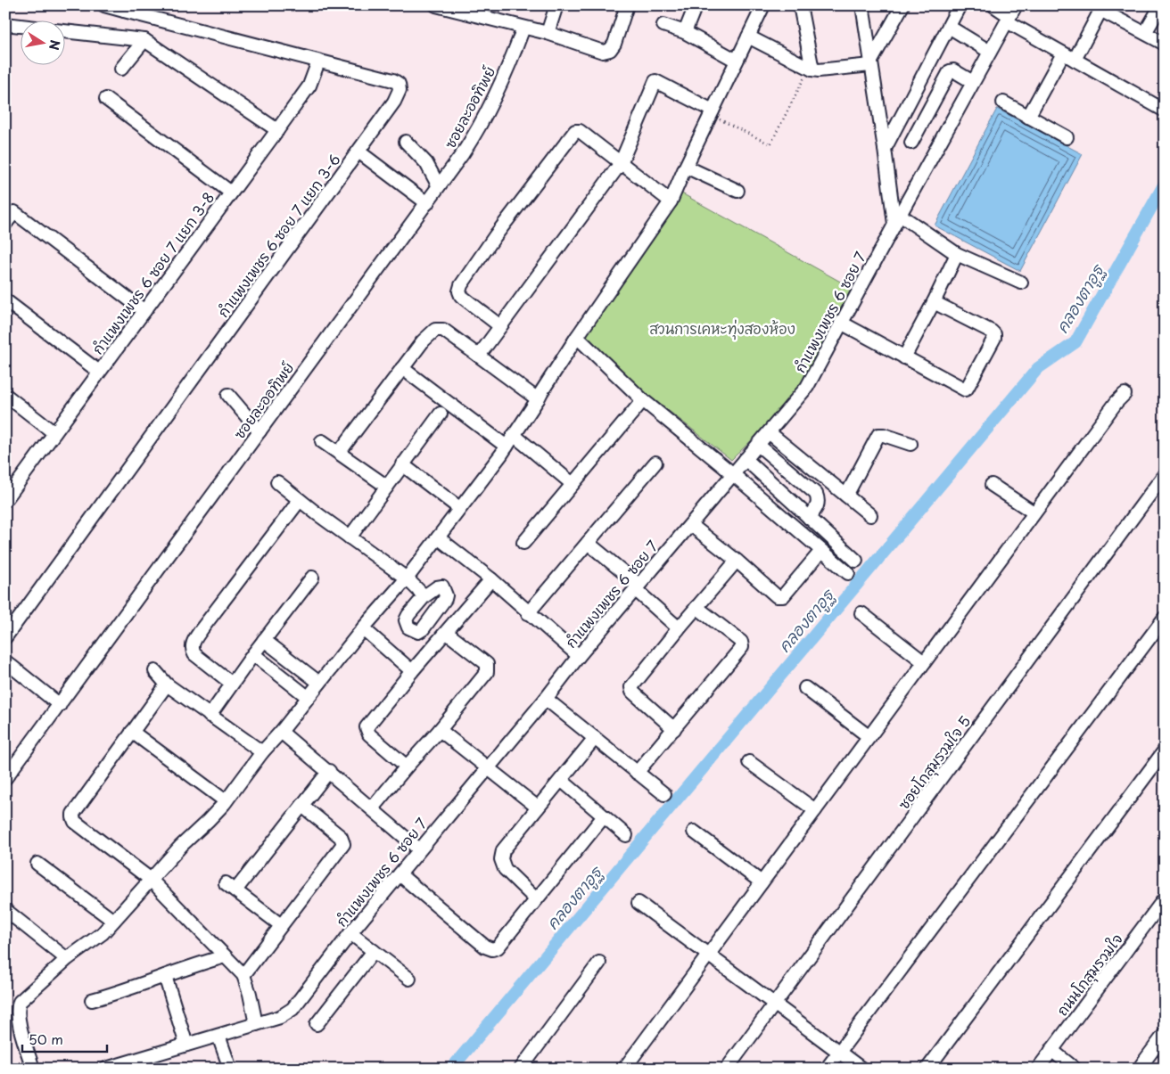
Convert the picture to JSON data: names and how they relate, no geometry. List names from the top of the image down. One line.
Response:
{"streets":{"street":["ซอยละออทิพย์","กำแพงเพชร 6 ซอย 7 แยก 3-6","กำแพงเพชร 6 ซอย 7 แยก 3-8","กำแพงเพชร 6 ซอย 7","ซอยโกสุมรวมใจ 5","ถนนโกสุมรวมใจ"]},"crossings":[["กำแพงเพชร 6 ซอย 7 แยก 3-6","กำแพงเพชร 6 ซอย 7 แยก 3-8"]],"water":["คลองตาอูฐ"],"parks":["สวนการเคหะทุ่งสองห้อง"],"scale_bar":"50 m","north":"right"}
